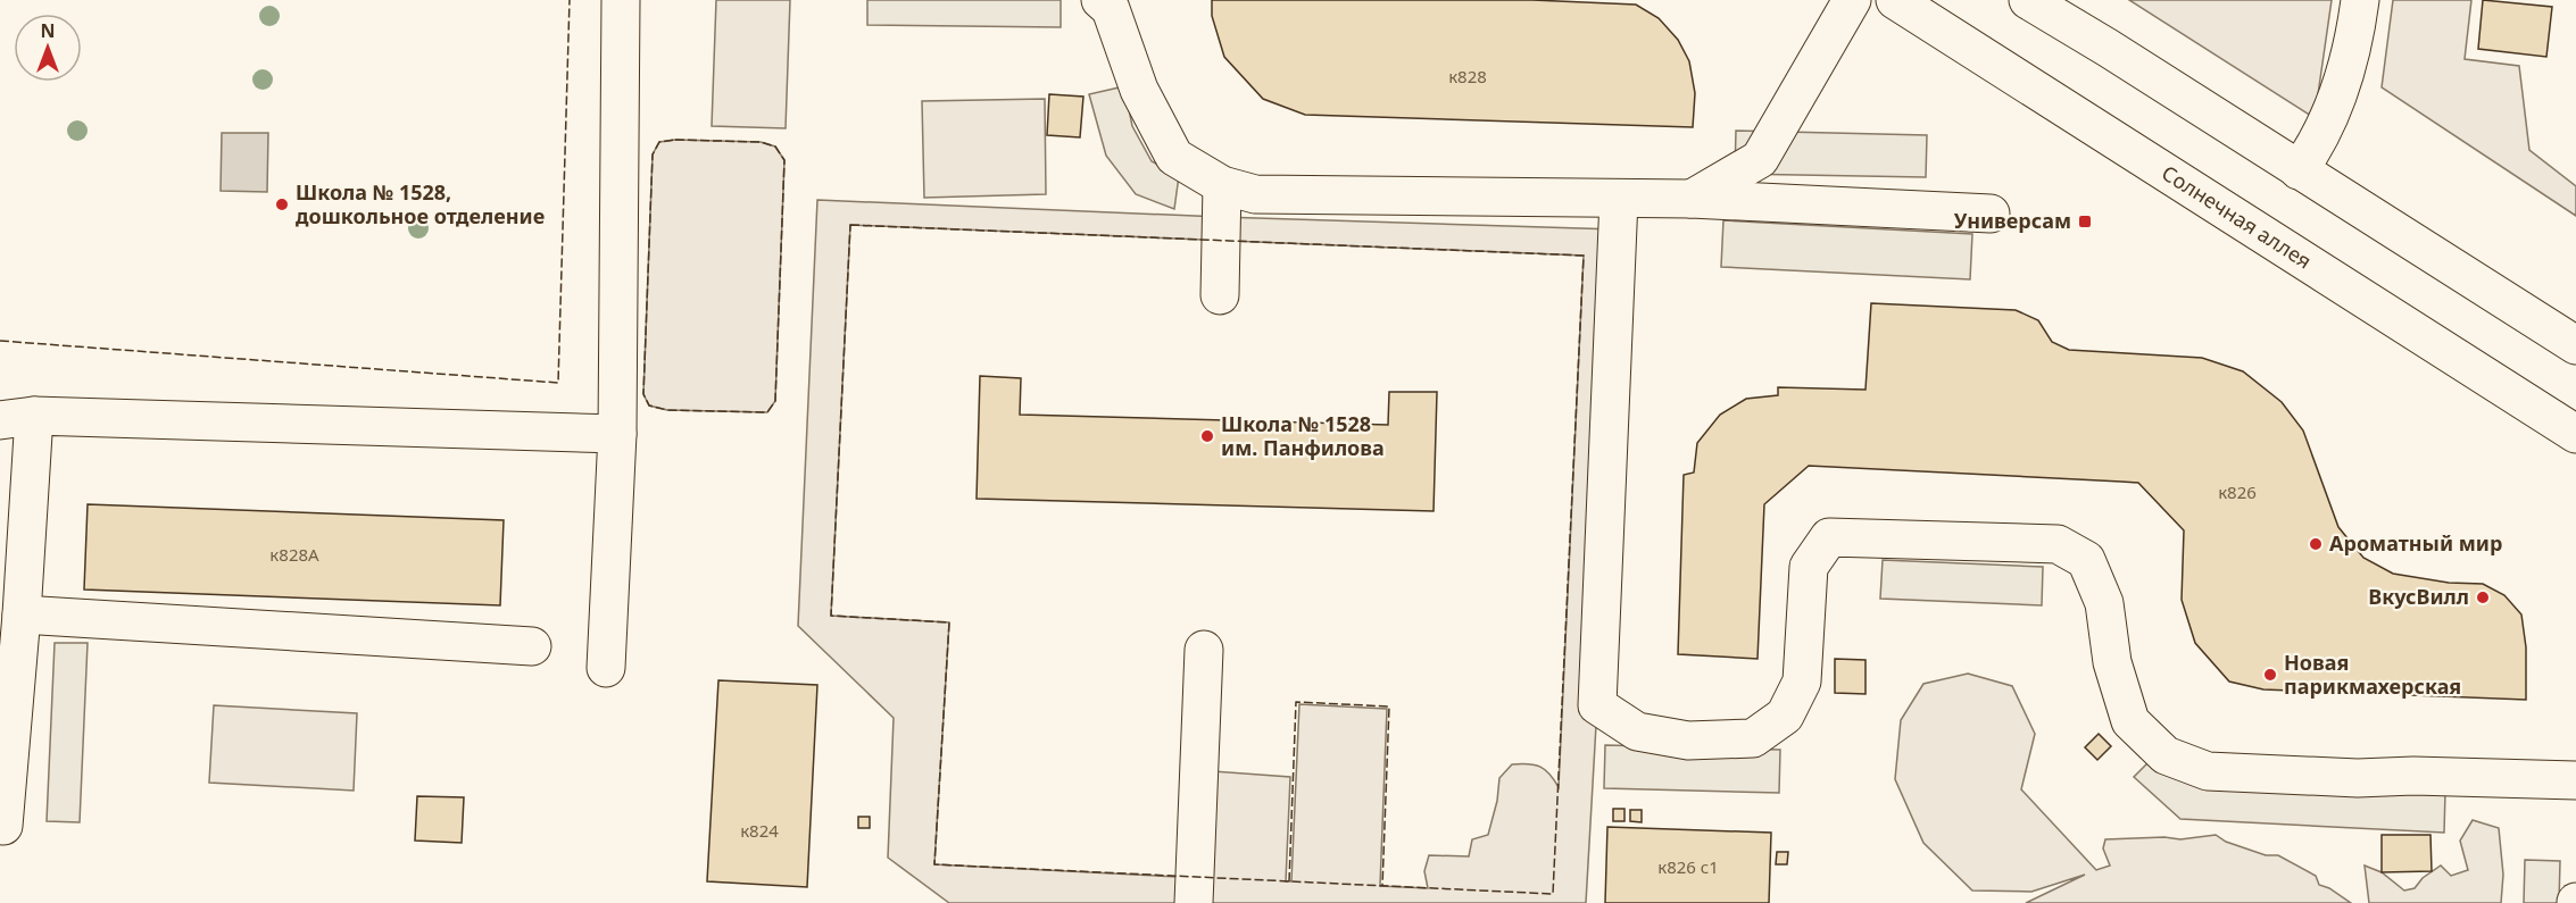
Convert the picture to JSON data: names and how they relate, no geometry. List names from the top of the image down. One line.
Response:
{"streets":{"main road":["Солнечная аллея"]},"places":{"other":["Школа № 1528, дошкольное отделение","Школа № 1528 им. Панфилова","Ароматный мир","ВкусВилл","Новая парикмахерская"],"transit":["Универсам"]},"house_numbers":["к828","к826","к828А","к824","к826 с1"],"north":"top"}
